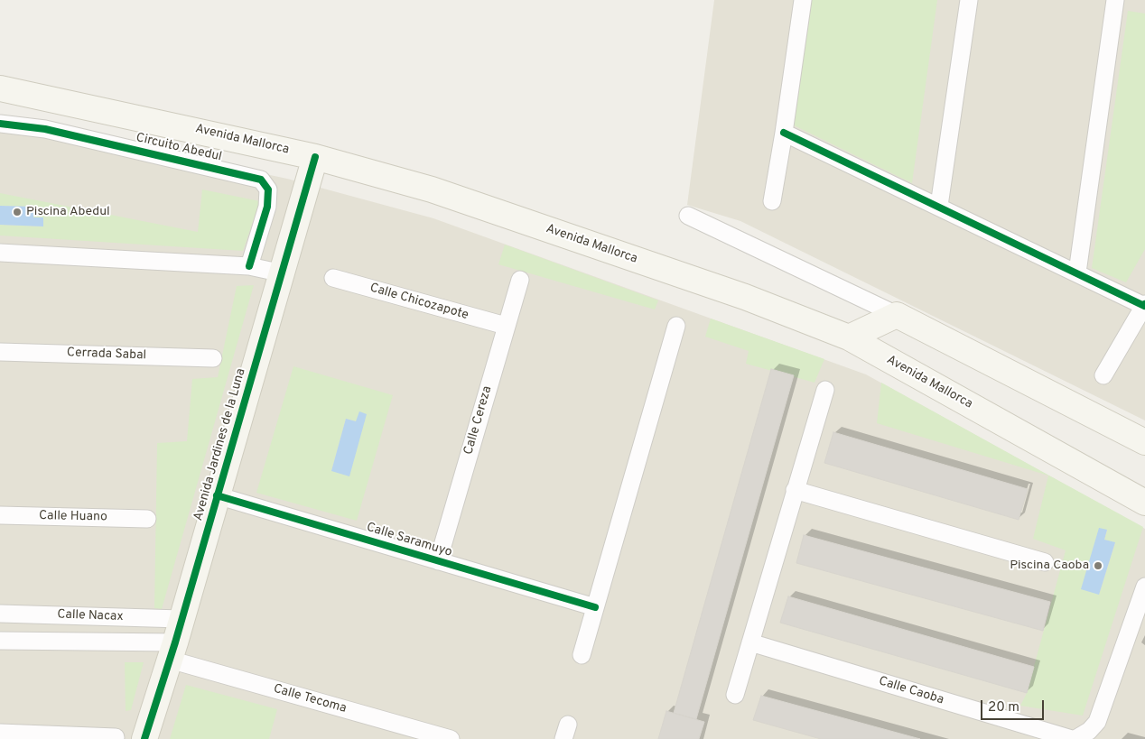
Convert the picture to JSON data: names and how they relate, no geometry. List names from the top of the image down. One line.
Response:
{"streets":{"main road":["Avenida Mallorca","Avenida Jardines de la Luna"],"street":["Circuito Abedul","Calle Chicozapote","Cerrada Sabal","Calle Cereza","Calle Huano","Calle Saramuyo","Calle Nacax","Calle Caoba","Calle Tecoma"]},"crossings":[["Avenida Mallorca","Avenida Jardines de la Luna"],["Calle Chicozapote","Calle Cereza"],["Calle Cereza","Calle Saramuyo"],["Avenida Jardines de la Luna","Calle Saramuyo"],["Avenida Jardines de la Luna","Calle Nacax"],["Avenida Jardines de la Luna","Calle Tecoma"],["Calle Nacax","Calle Tecoma"]],"places":["Piscina Abedul","Piscina Caoba"],"scale_bar":"20 m"}
